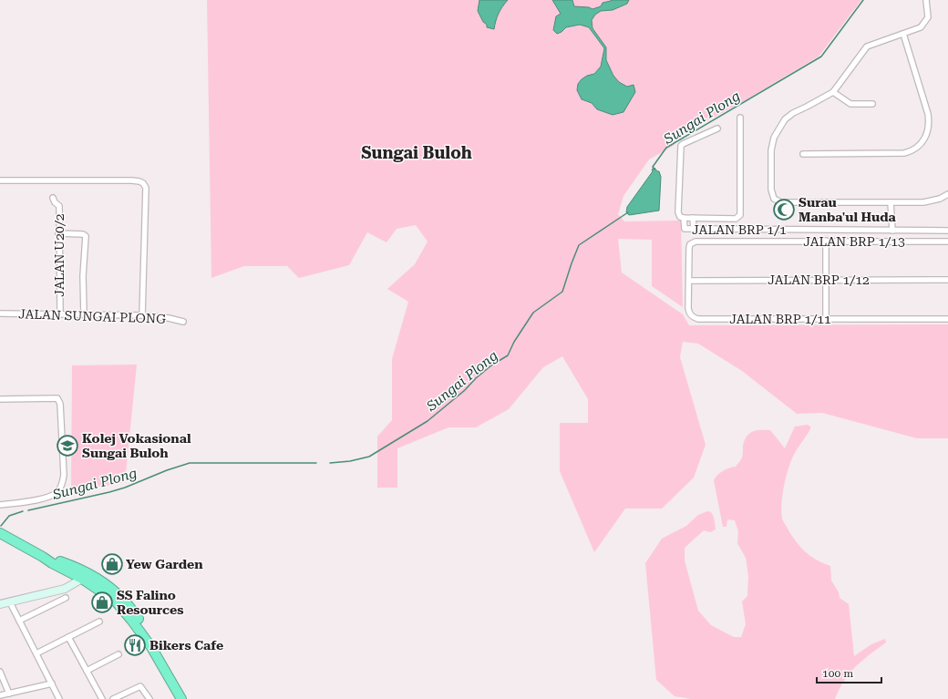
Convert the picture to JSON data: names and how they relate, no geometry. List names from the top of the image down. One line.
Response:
{"streets":{"street":["JALAN BRP 1/1","JALAN BRP 1/13","JALAN U20/2","JALAN BRP 1/12","JALAN SUNGAI PLONG","JALAN BRP 1/11"]},"crossings":[["JALAN BRP 1/13","JALAN BRP 1/11"],["JALAN U20/2","JALAN SUNGAI PLONG"],["JALAN BRP 1/12","JALAN BRP 1/11"]],"districts":["Sungai Buloh"],"water":["Sungai Plong"],"places":{"mosque":["Surau Manba'ul Huda"],"school or university":["Kolej Vokasional Sungai Buloh"],"shop":["Yew Garden","SS Falino Resources"],"restaurant":["Bikers Cafe"]},"scale_bar":"100 m"}
